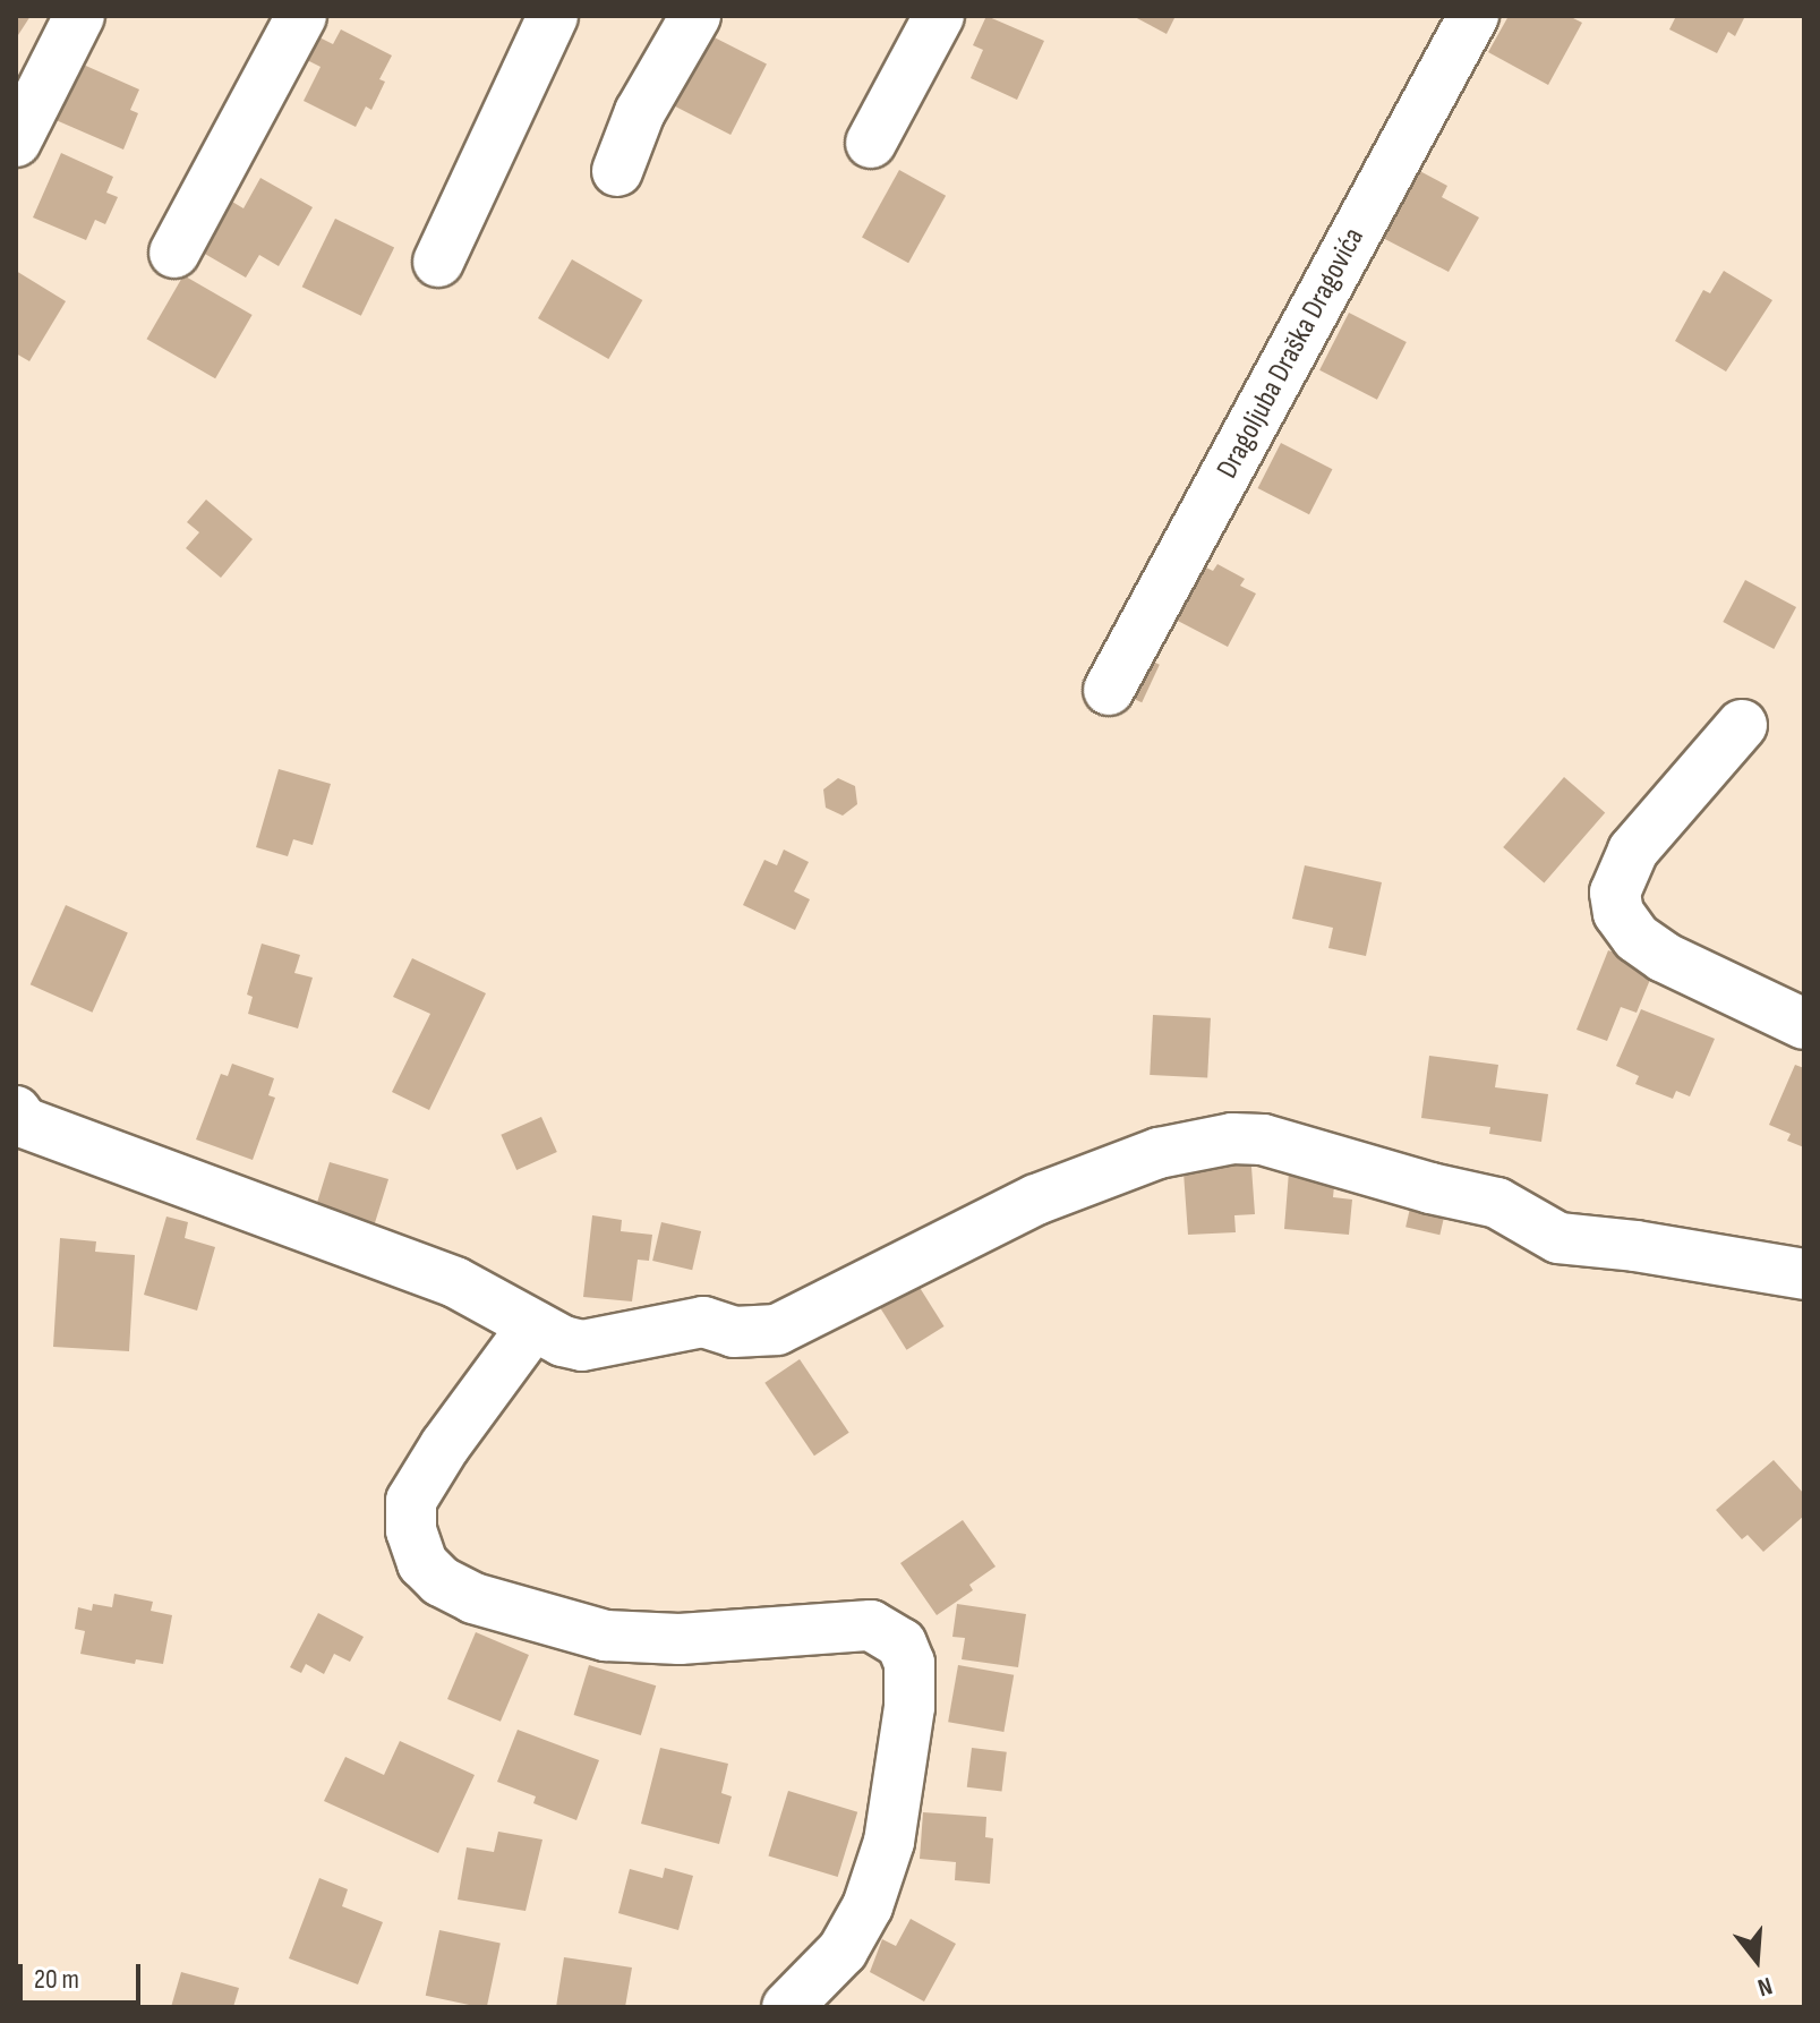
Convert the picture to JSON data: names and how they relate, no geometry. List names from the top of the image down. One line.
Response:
{"streets":{"street":["Dragoljuba Draška Dragovića"]},"scale_bar":"20 m","north":"bottom"}
